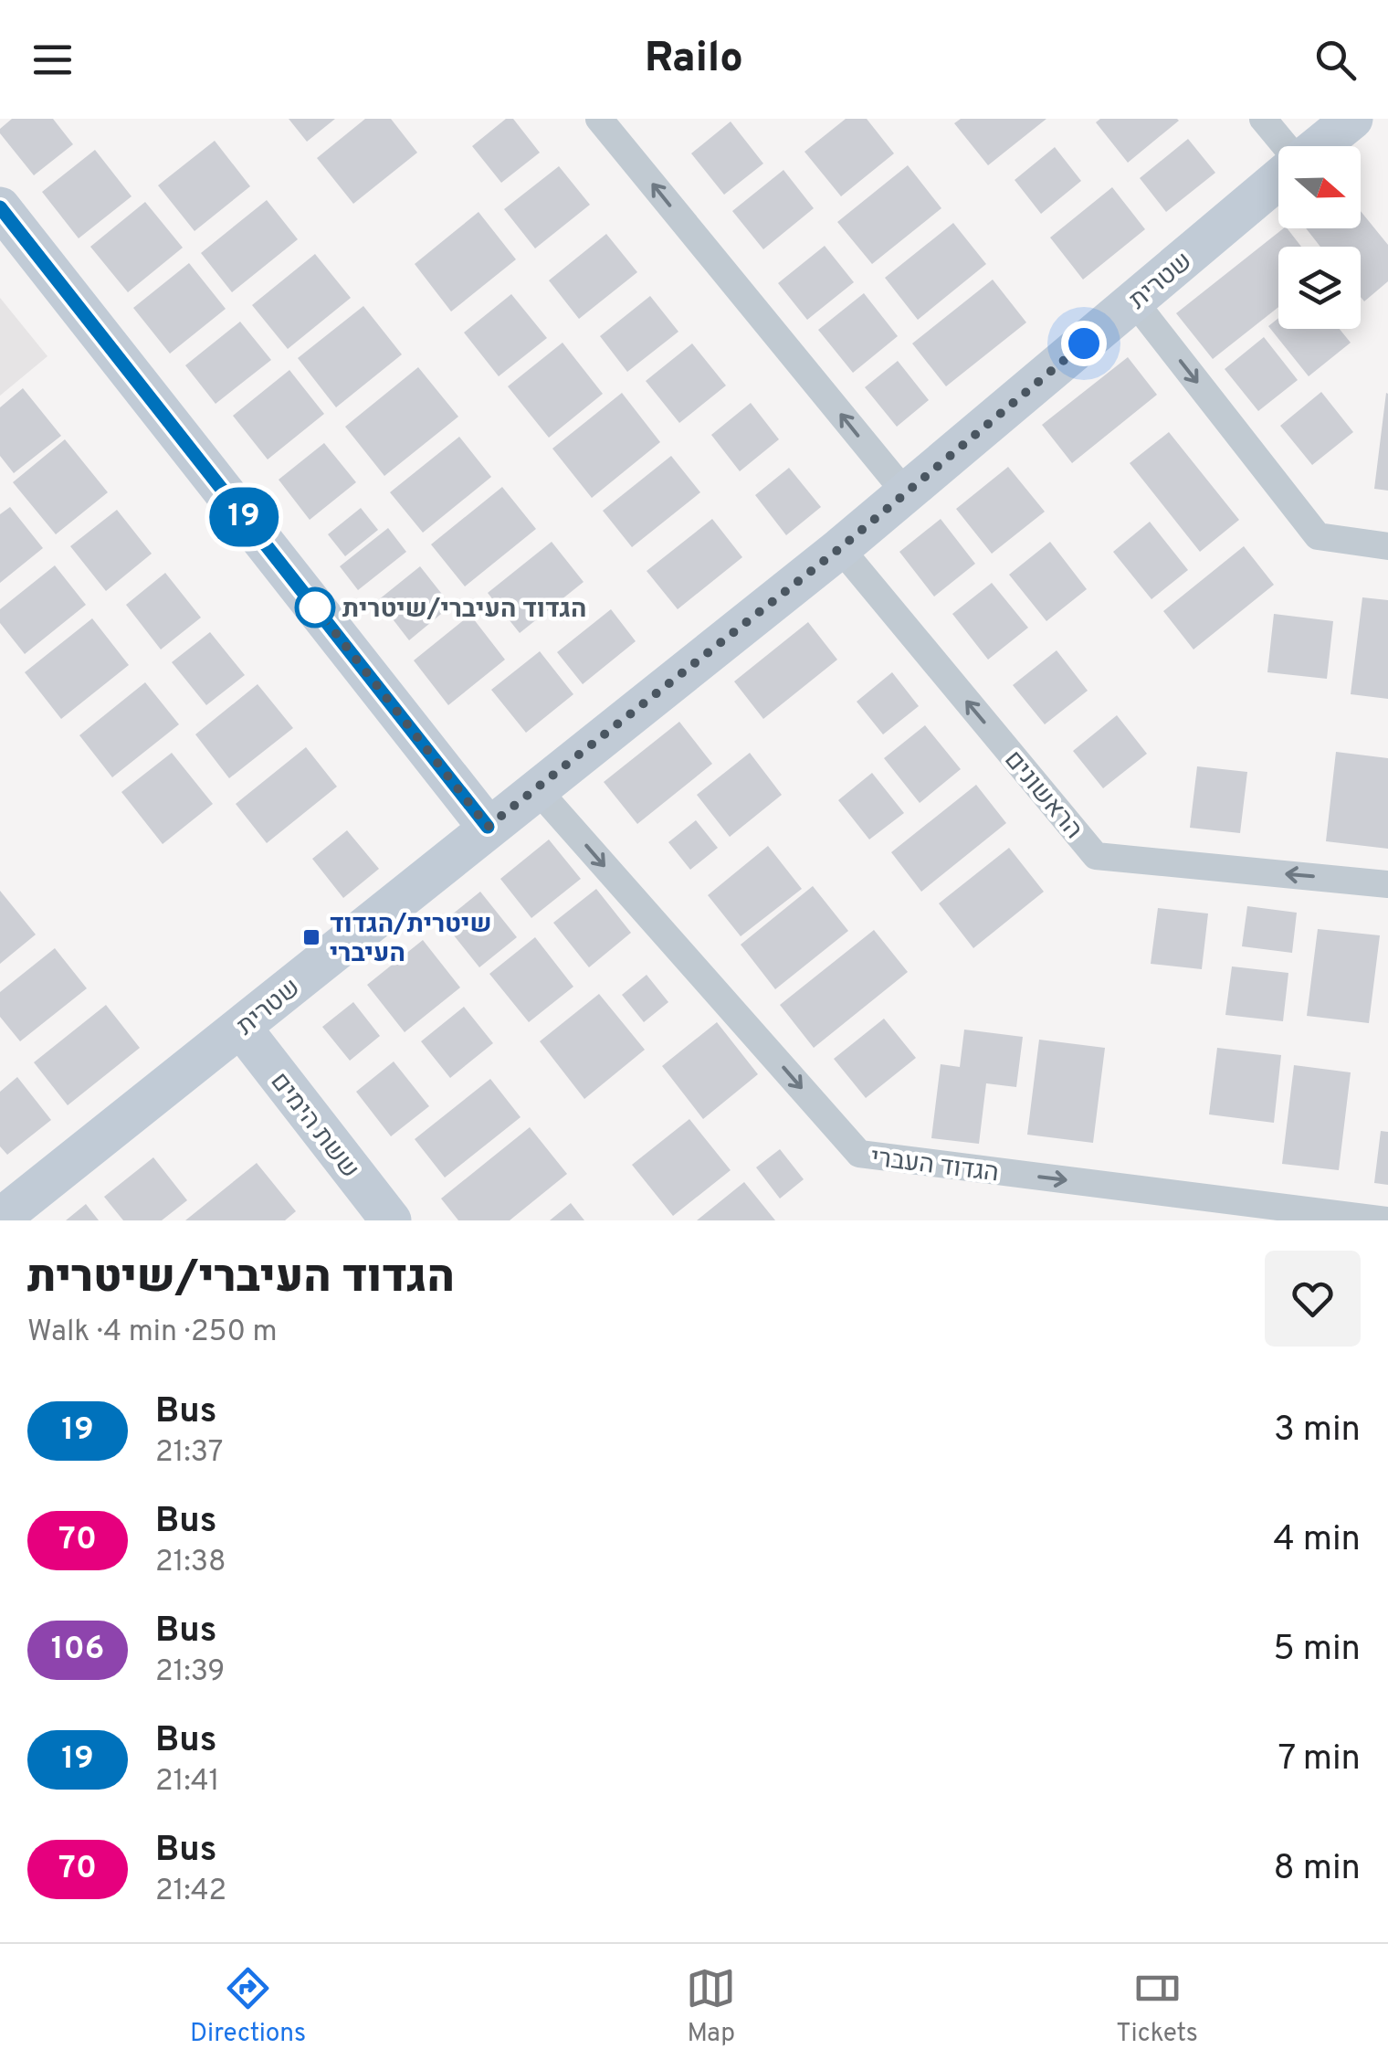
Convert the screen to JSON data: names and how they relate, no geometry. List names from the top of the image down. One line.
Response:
{"streets":{"street":["שטרית","הראשונים","ששת הימים","הגדוד העברי"]},"crossings":[["שטרית","הראשונים"],["שטרית","ששת הימים"],["שטרית","הגדוד העברי"]],"one_way":["הראשונים","הגדוד העברי"],"places":{"other":["הגדוד העיברי/שיטרית"],"transit":["שיטרית/הגדוד העיברי"]},"lines":["bus line 19"],"north":"right","page":{"header":"Railo","on_map":"19","heading":["הגדוד העיברי/שיטרית","Walk · 4 min · 250 m"],"list":[{"mark":"19","name":"Bus","note":"21:37","value":"3 min"},{"mark":"70","name":"Bus","note":"21:38","value":"4 min"},{"mark":"106","name":"Bus","note":"21:39","value":"5 min"},{"mark":"19","name":"Bus","note":"21:41","value":"7 min"},{"mark":"70","name":"Bus","note":"21:42","value":"8 min"}],"tabs":["Directions","Map","Tickets"]}}
